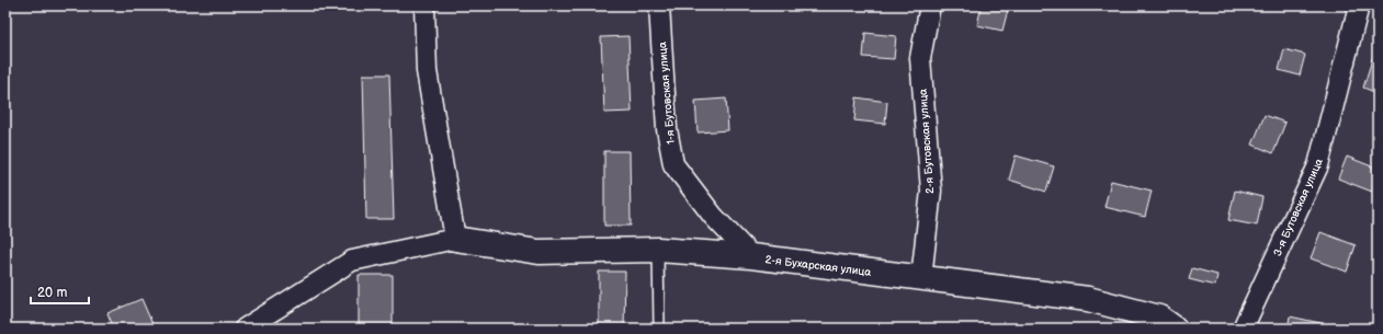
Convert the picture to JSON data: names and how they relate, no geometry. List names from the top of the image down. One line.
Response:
{"streets":{"street":["1-я Бутовская улица","2-я Бутовская улица","3-я Бутовская улица","2-я Бухарская улица"]},"crossings":[["1-я Бутовская улица","2-я Бухарская улица"],["2-я Бутовская улица","2-я Бухарская улица"]],"scale_bar":"20 m"}
